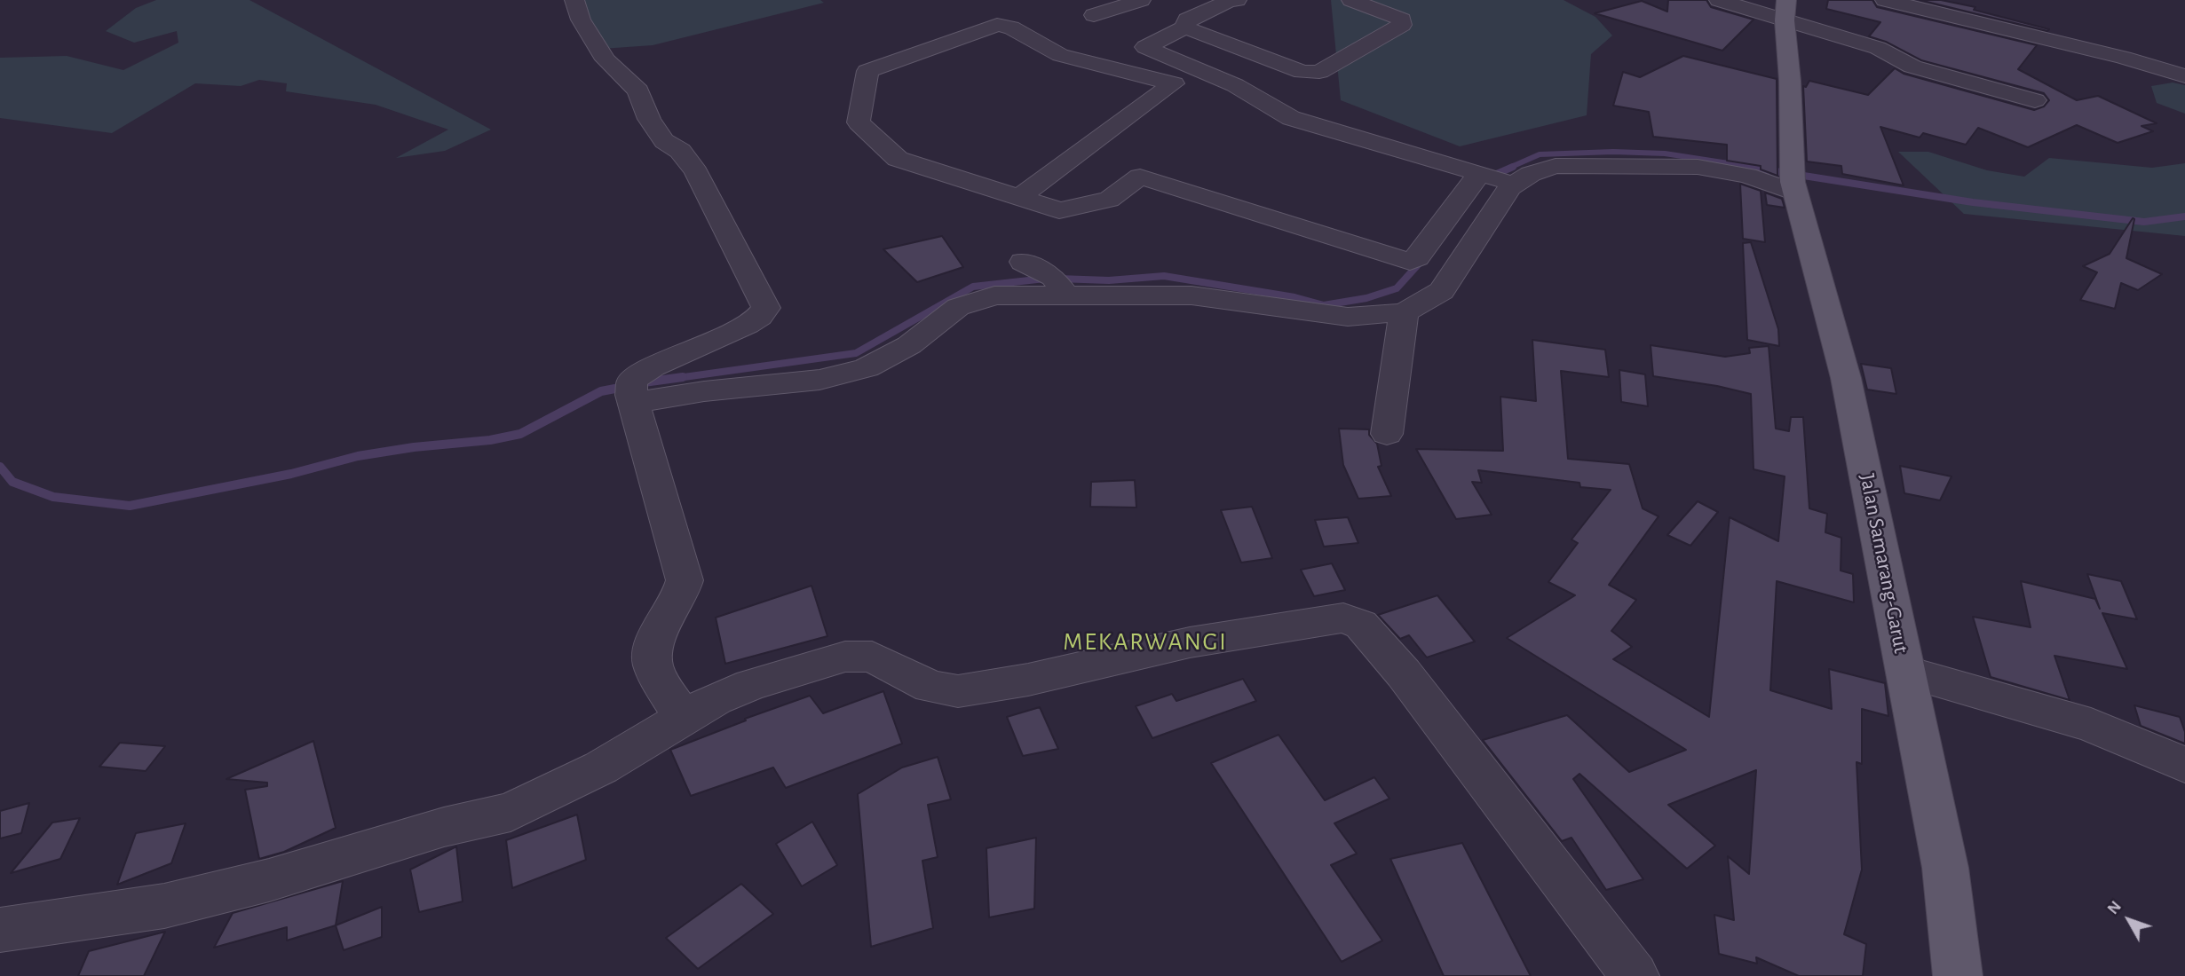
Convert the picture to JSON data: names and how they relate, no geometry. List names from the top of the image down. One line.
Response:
{"streets":{"main road":["Jalan Samarang-Garut"]},"districts":["MEKARWANGI"],"north":"top left"}
